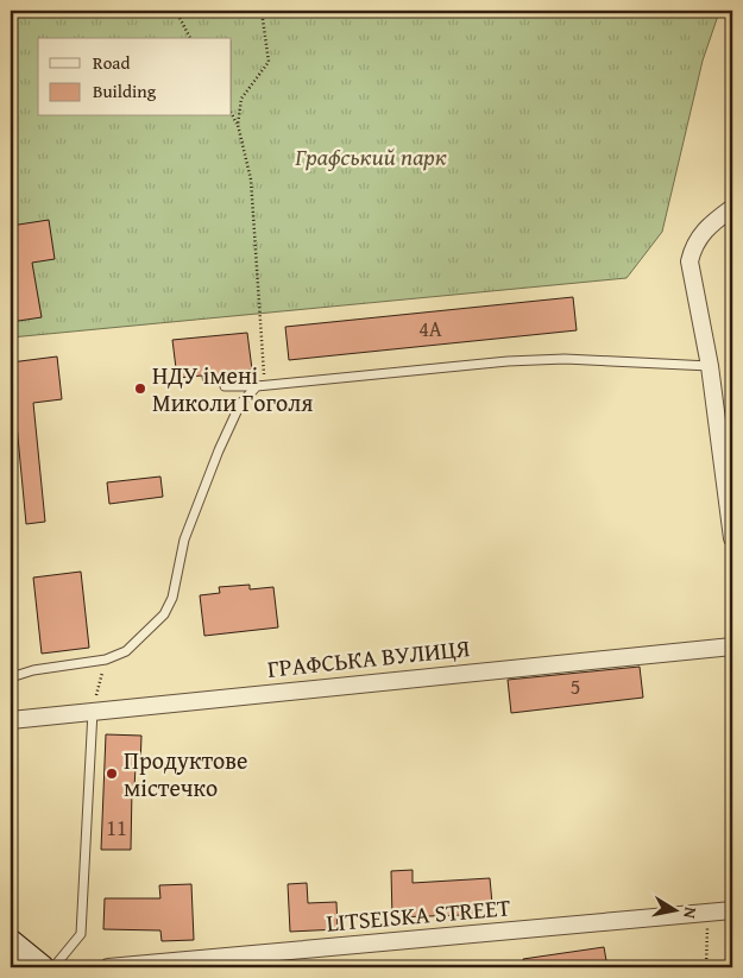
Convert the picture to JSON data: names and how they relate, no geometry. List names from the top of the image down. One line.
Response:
{"streets":{"street":["ГРАФСЬКА ВУЛИЦЯ","LITSEISKA STREET"]},"parks":["Графський парк"],"places":["НДУ імені Миколи Гоголя","Продуктове містечко"],"house_numbers":["4А","5","11"],"legend":["Road","Building"],"north":"right"}
